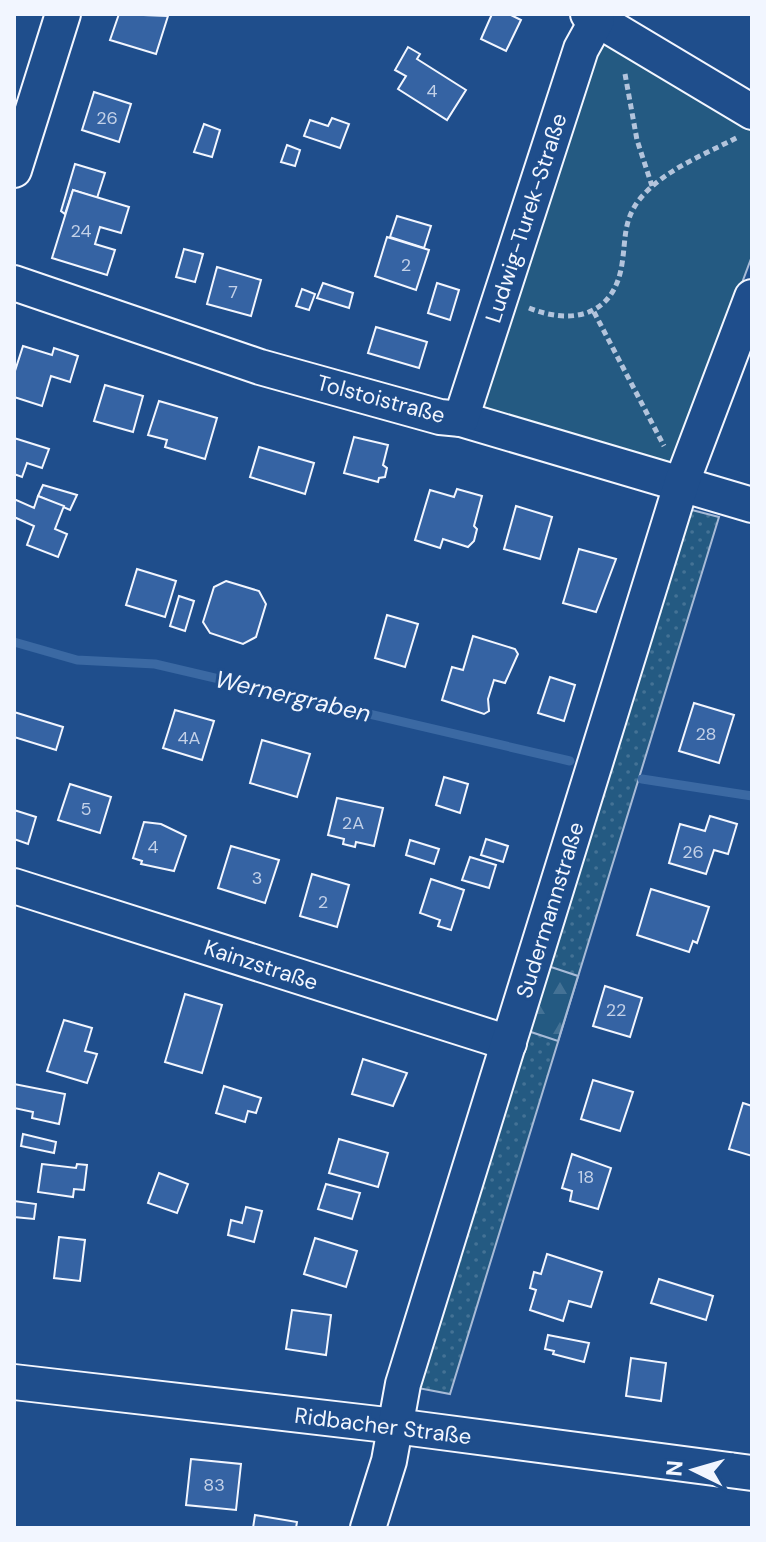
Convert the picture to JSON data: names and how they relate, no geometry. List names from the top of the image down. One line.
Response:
{"streets":{"street":["Ludwig-Turek-Straße","Tolstoistraße","Sudermannstraße","Kainzstraße","Ridbacher Straße"]},"crossings":[["Ludwig-Turek-Straße","Tolstoistraße"],["Tolstoistraße","Sudermannstraße"],["Sudermannstraße","Kainzstraße"],["Sudermannstraße","Ridbacher Straße"]],"water":["Wernergraben"],"house_numbers":["4","26","24","2","7","28","4A","5","2A","4","26","3","2","22","18","83"],"north":"left"}
